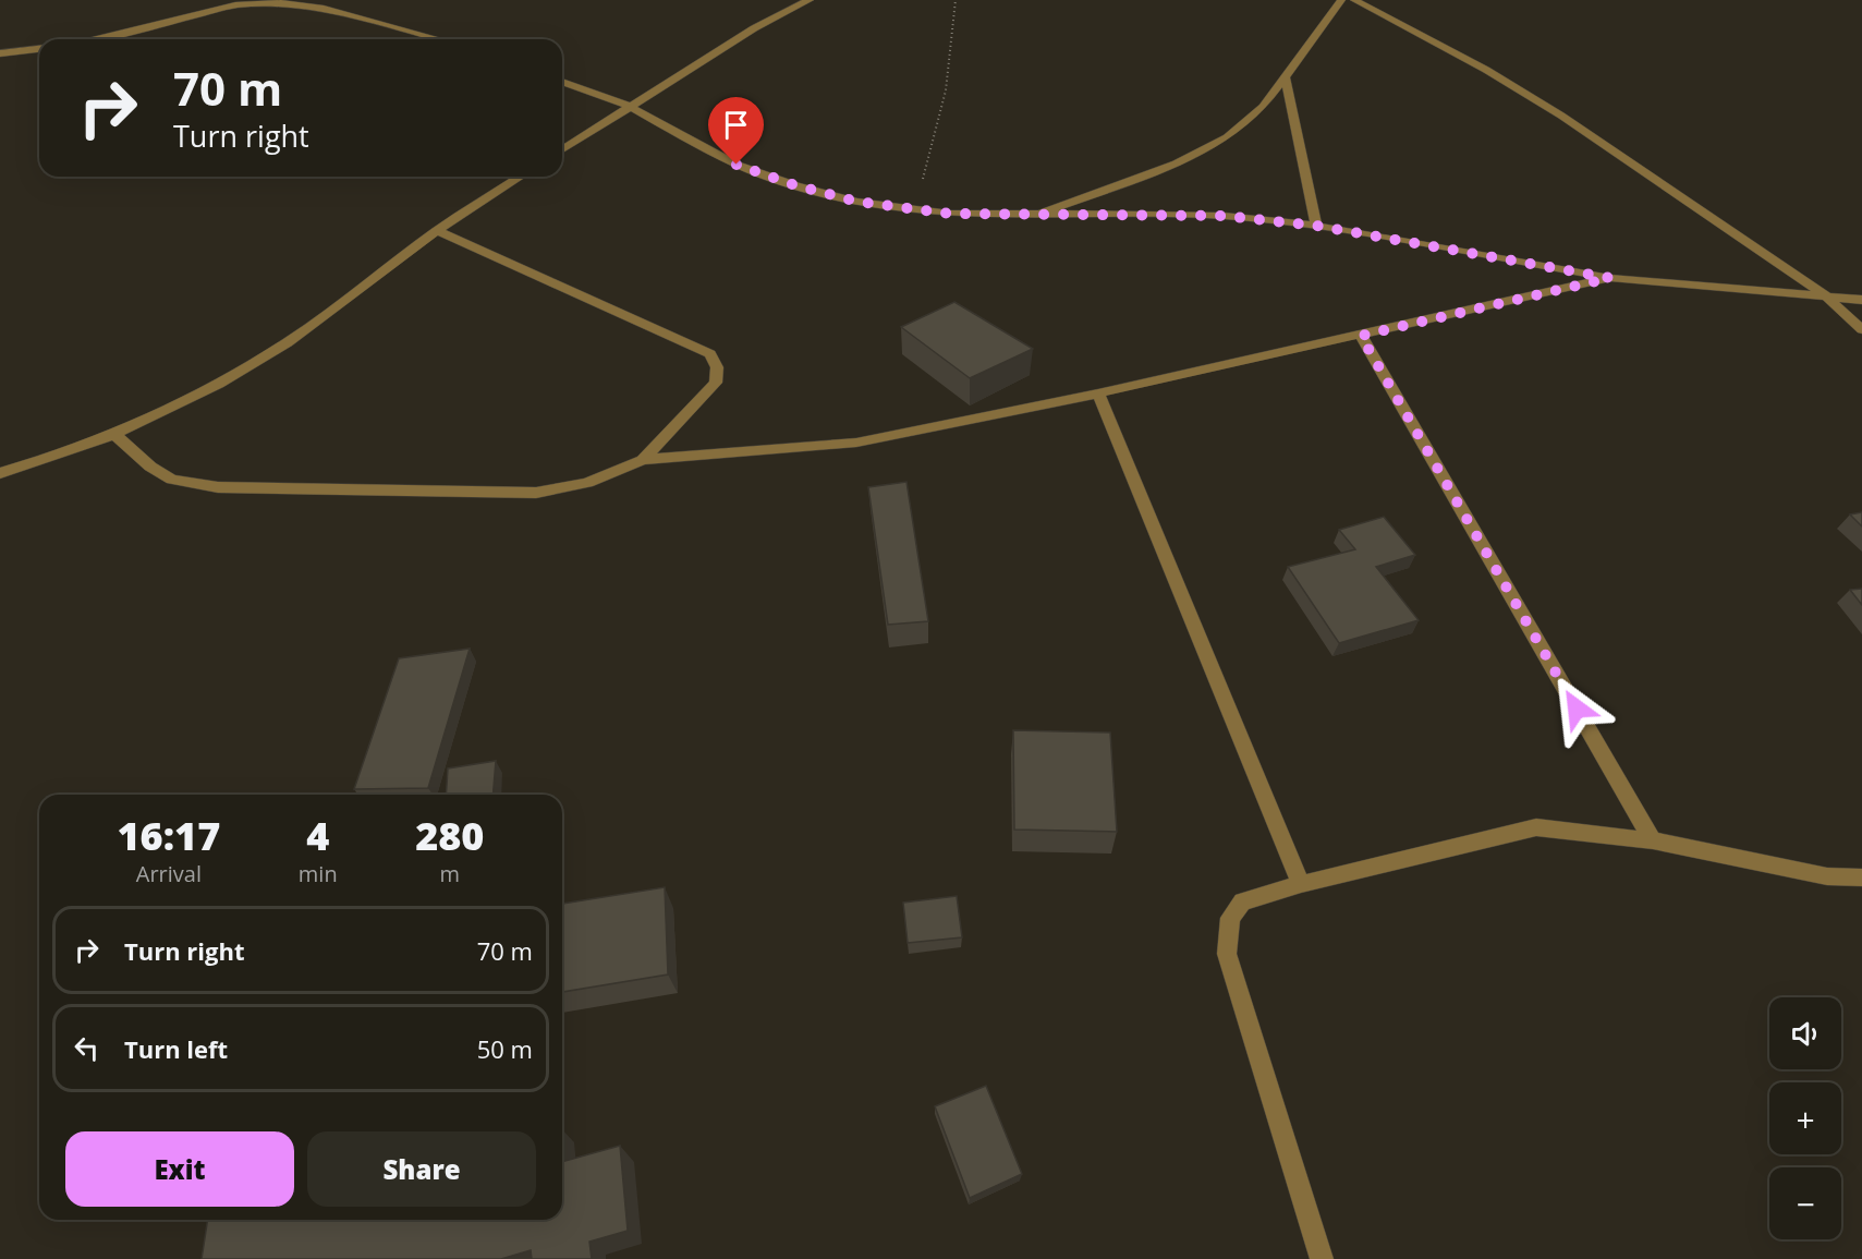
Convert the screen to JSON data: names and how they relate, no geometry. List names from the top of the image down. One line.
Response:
{"page":{"turn":["70 m","Turn right"],"eta":["16:17","Arrival","4","min","280","m"],"list":[{"name":"Turn right","value":"70 m"},{"name":"Turn left","value":"50 m"}],"map_buttons":["+","−"],"buttons":["Exit","Share"]}}
